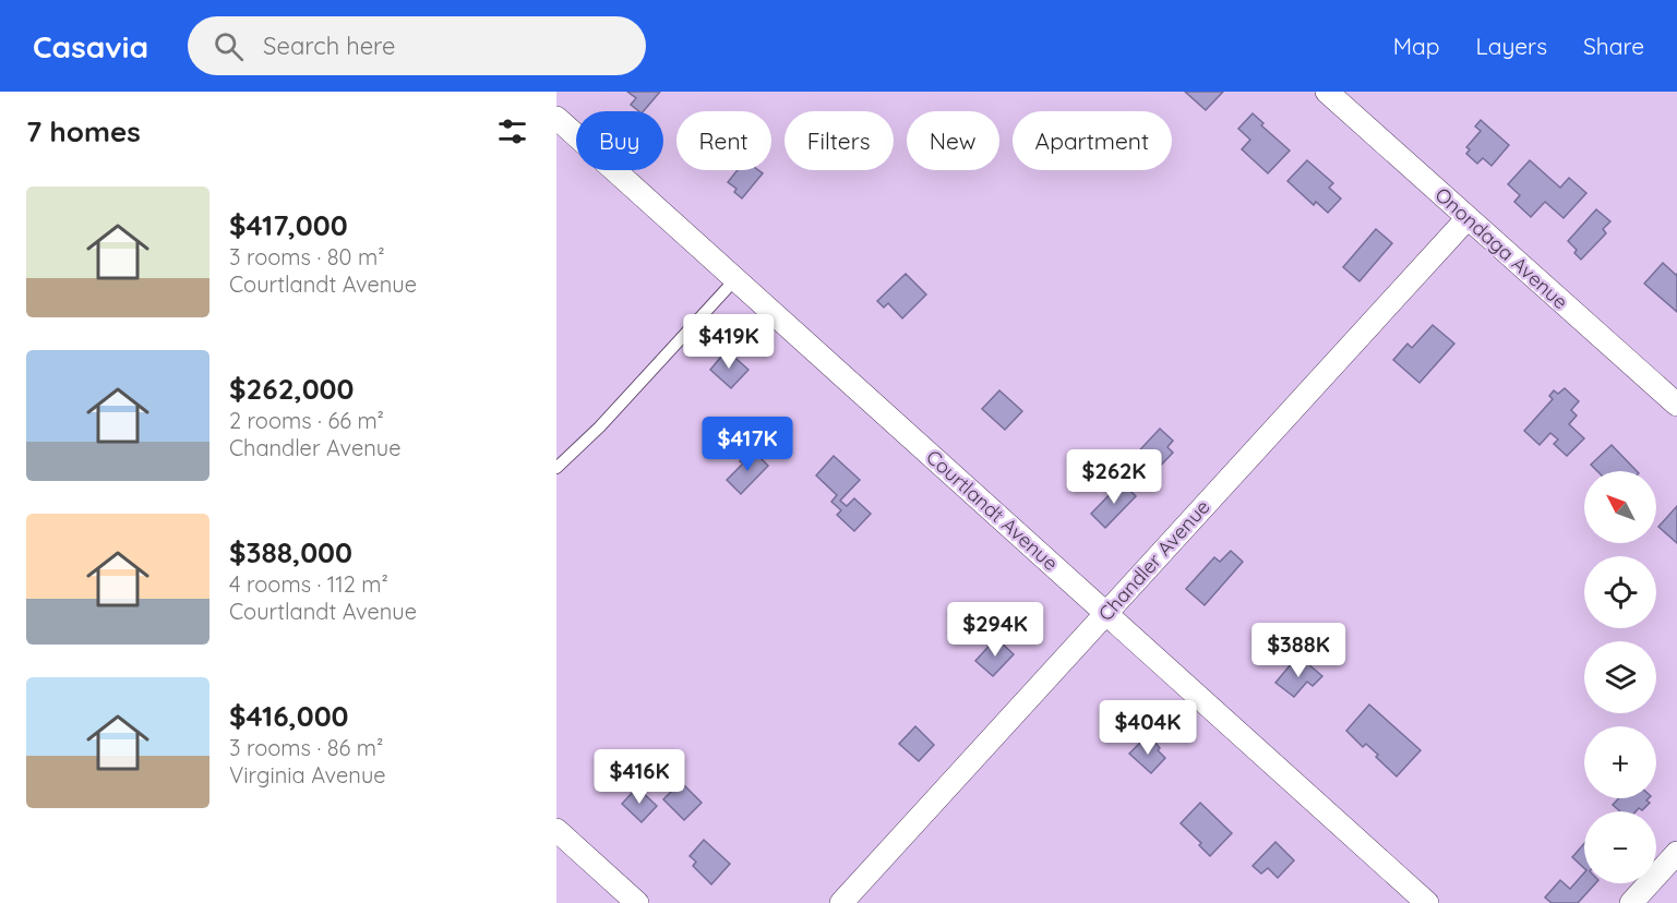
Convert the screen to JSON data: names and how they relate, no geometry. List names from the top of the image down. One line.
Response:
{"streets":{"street":["Onondaga Avenue","Courtlandt Avenue","Chandler Avenue"]},"crossings":[["Onondaga Avenue","Chandler Avenue"],["Courtlandt Avenue","Chandler Avenue"]],"north":"top left","page":{"header":"Casavia","search":"Search here","nav":["Map","Layers","Share"],"heading":"7 homes","chip":["Buy","Rent","Filters","New","Apartment"],"list":[{"name":"$417,000","note":"3 rooms · 80 m² · Courtlandt Avenue"},{"name":"$262,000","note":"2 rooms · 66 m² · Chandler Avenue"},{"name":"$388,000","note":"4 rooms · 112 m² · Courtlandt Avenue"},{"name":"$416,000","note":"3 rooms · 86 m² · Virginia Avenue"}],"price":["$419K","$417K","$262K","$294K","$388K","$404K","$416K"],"map_buttons":["+","−"]}}
